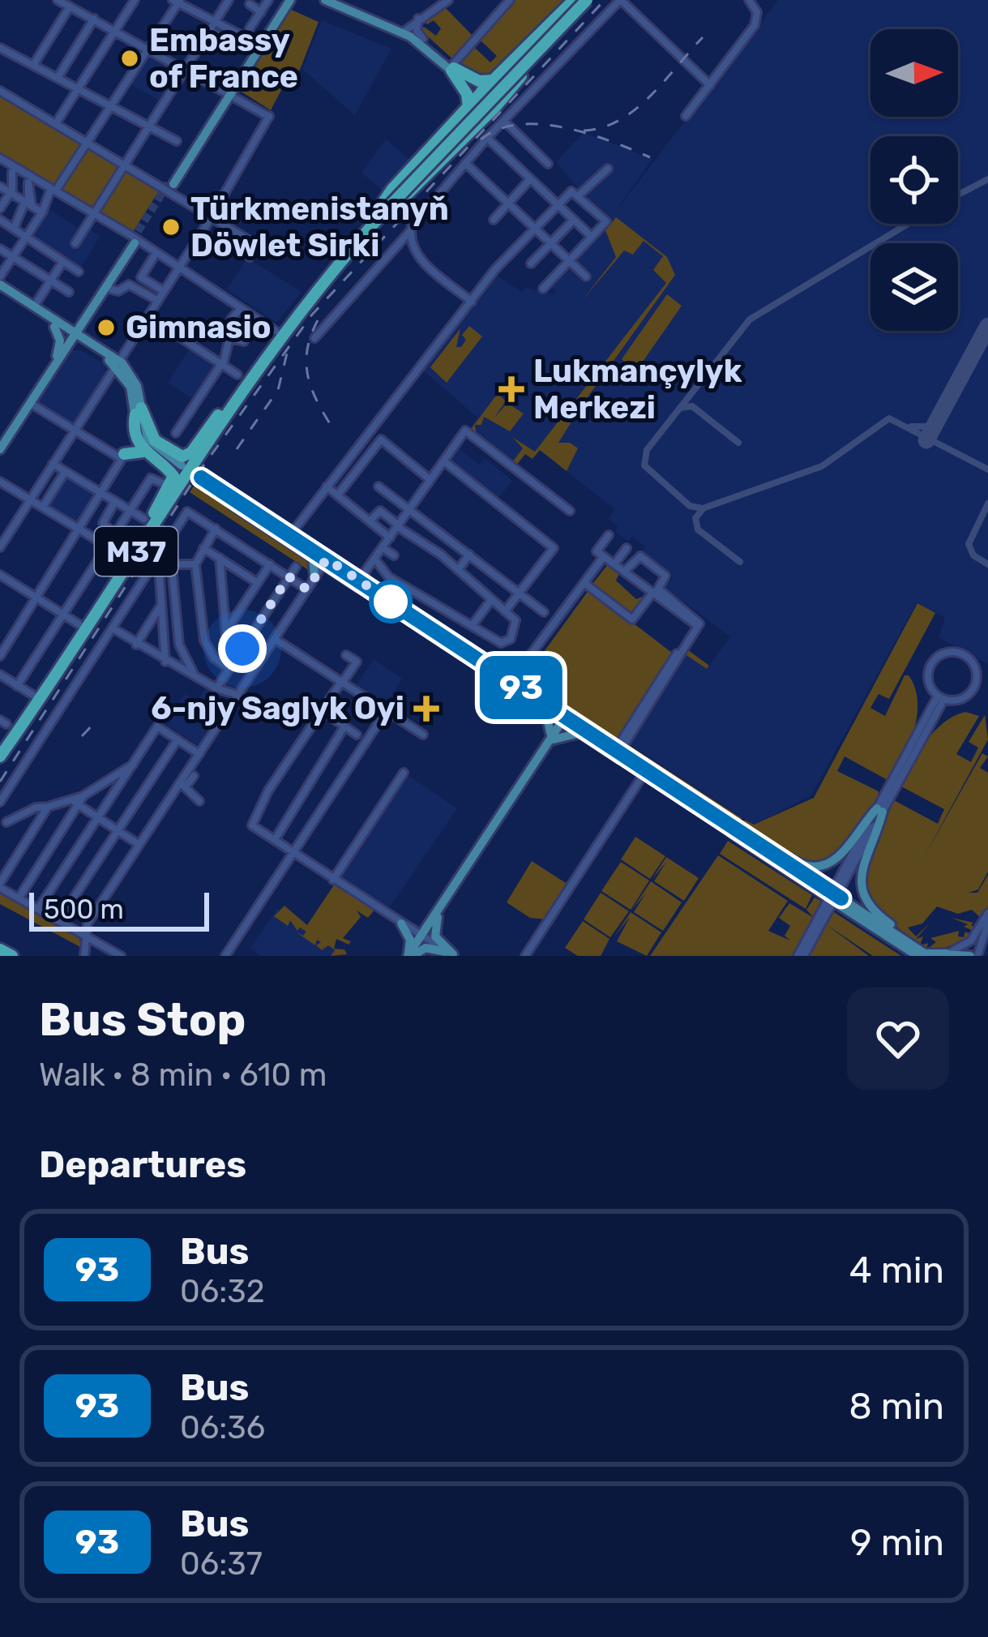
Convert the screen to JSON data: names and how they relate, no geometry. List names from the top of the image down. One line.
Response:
{"streets":{"highway":["M37"]},"places":{"other":["Embassy of France","Türkmenistanyň Döwlet Sirki","Gimnasio"],"health":["Lukmançylyk Merkezi","6-njy Saglyk Oyi"]},"lines":["bus line 93"],"scale_bar":"500 m","north":"right","page":{"on_map":"93","scale":"500 m","heading":[["Bus Stop","Walk · 8 min · 610 m"],"Departures"],"list":[{"mark":"93","name":"Bus","note":"06:32","value":"4 min"},{"mark":"93","name":"Bus","note":"06:36","value":"8 min"},{"mark":"93","name":"Bus","note":"06:37","value":"9 min"}]}}
